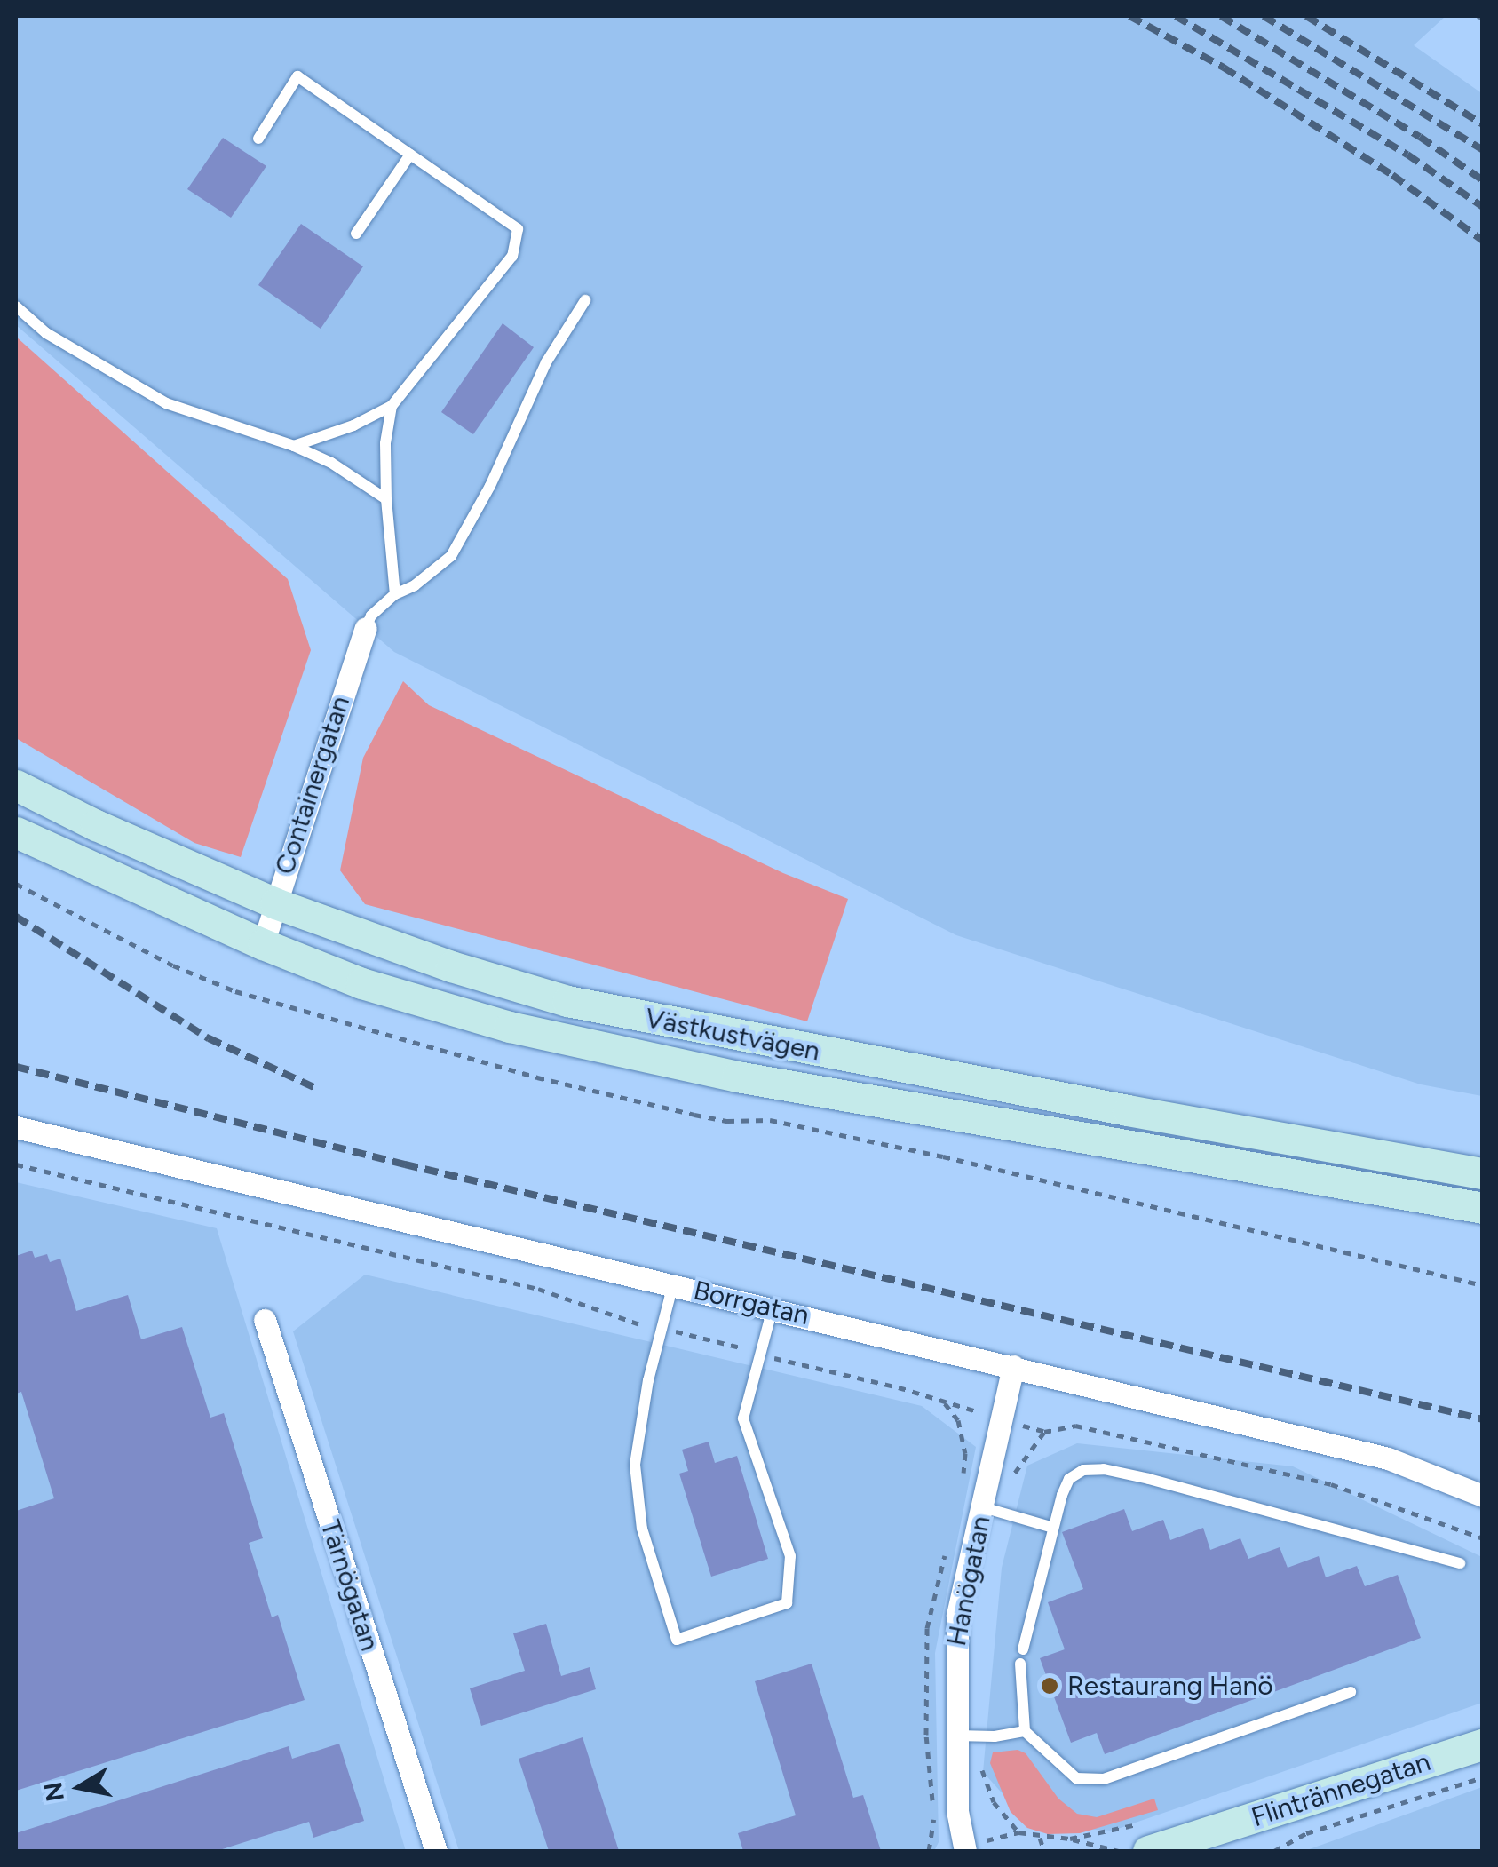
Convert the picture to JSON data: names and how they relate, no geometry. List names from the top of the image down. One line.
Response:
{"streets":{"main road":["Västkustvägen","Flintrännegatan"],"street":["Containergatan","Borrgatan","Hanögatan","Tärnögatan"]},"crossings":[["Containergatan","Västkustvägen"],["Borrgatan","Hanögatan"]],"places":["Restaurang Hanö"],"north":"left"}
